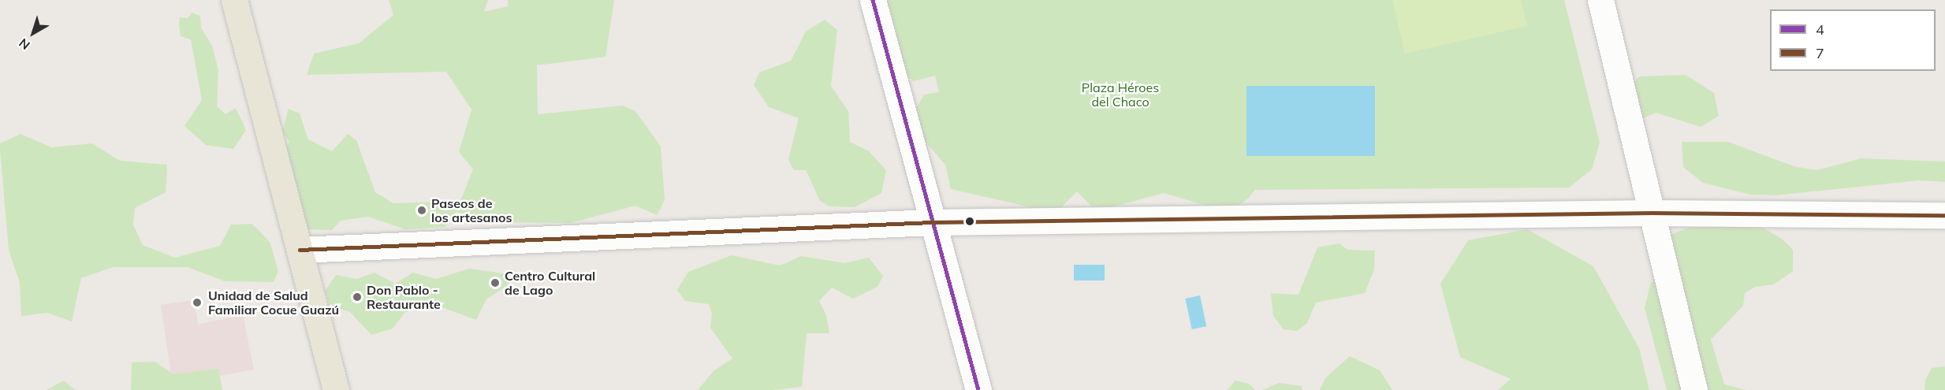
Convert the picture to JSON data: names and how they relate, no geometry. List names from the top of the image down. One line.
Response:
{"parks":["Plaza Héroes del Chaco"],"places":["Paseos de los artesanos","Centro Cultural de Lago","Don Pablo - Restaurante","Unidad de Salud Familiar Cocue Guazú"],"lines":["transit line 4","transit line 7"],"legend":["4","7"],"north":"bottom left"}
